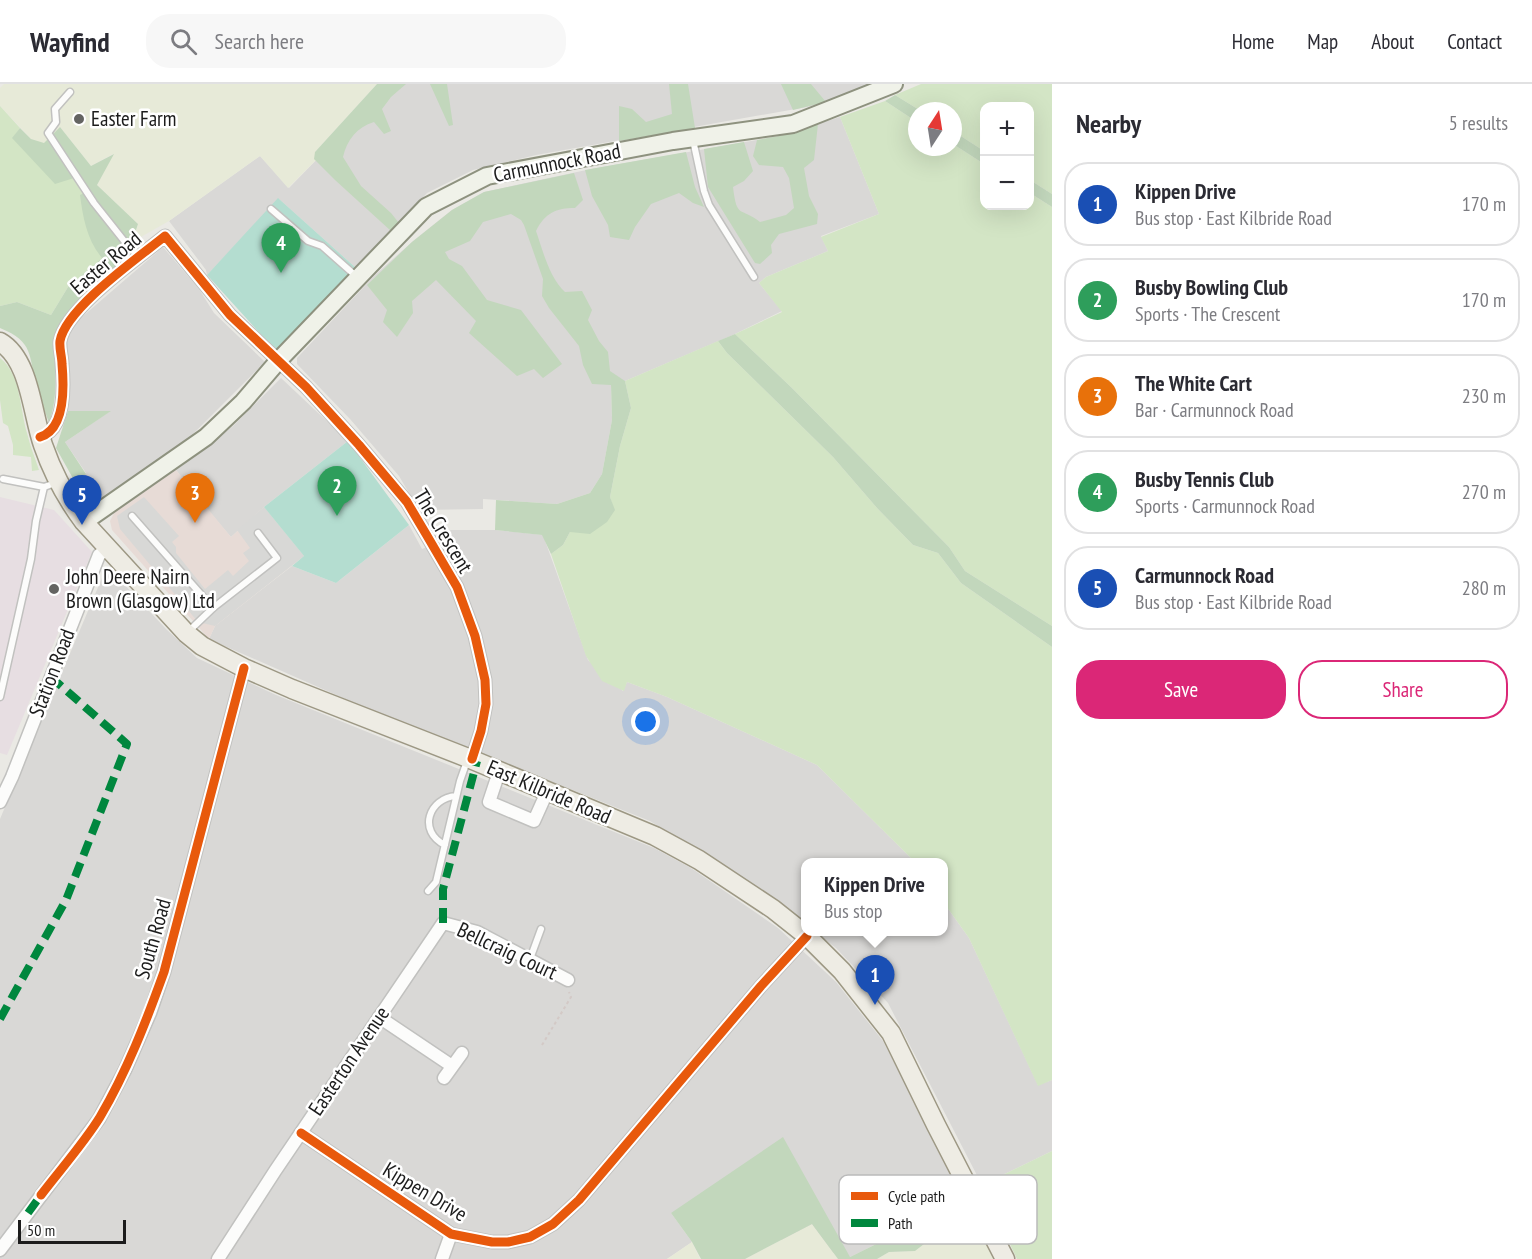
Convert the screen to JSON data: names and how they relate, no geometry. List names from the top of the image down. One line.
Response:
{"streets":{"main road":["Carmunnock Road","East Kilbride Road"],"street":["Easter Road","The Crescent","Station Road","South Road","Bellcraig Court","Easterton Avenue","Kippen Drive"]},"crossings":[["Carmunnock Road","Easter Road"],["Carmunnock Road","The Crescent"],["Carmunnock Road","East Kilbride Road"],["Easter Road","The Crescent"],["Easter Road","East Kilbride Road"],["The Crescent","East Kilbride Road"],["Station Road","East Kilbride Road"],["East Kilbride Road","South Road"],["East Kilbride Road","Kippen Drive"],["Bellcraig Court","Easterton Avenue"],["Easterton Avenue","Kippen Drive"]],"places":["Easter Farm","John Deere Nairn Brown (Glasgow) Ltd"],"legend":["Cycle path","Path"],"scale_bar":"50 m","north":"top","page":{"header":"Wayfind","search":"Search here","nav":["Home","Map","About","Contact"],"heading":["Nearby","5 results"],"map_buttons":["+","−"],"list":[{"mark":"1","name":"Kippen Drive","note":"Bus stop · East Kilbride Road","value":"170 m"},{"mark":"2","name":"Busby Bowling Club","note":"Sports · The Crescent","value":"170 m"},{"mark":"3","name":"The White Cart","note":"Bar · Carmunnock Road","value":"230 m"},{"mark":"4","name":"Busby Tennis Club","note":"Sports · Carmunnock Road","value":"270 m"},{"mark":"5","name":"Carmunnock Road","note":"Bus stop · East Kilbride Road","value":"280 m"}],"pins":["4","2","3","5","1"],"buttons":["Save","Share"],"popup":["Kippen Drive","Bus stop"],"scale":"50 m"}}
